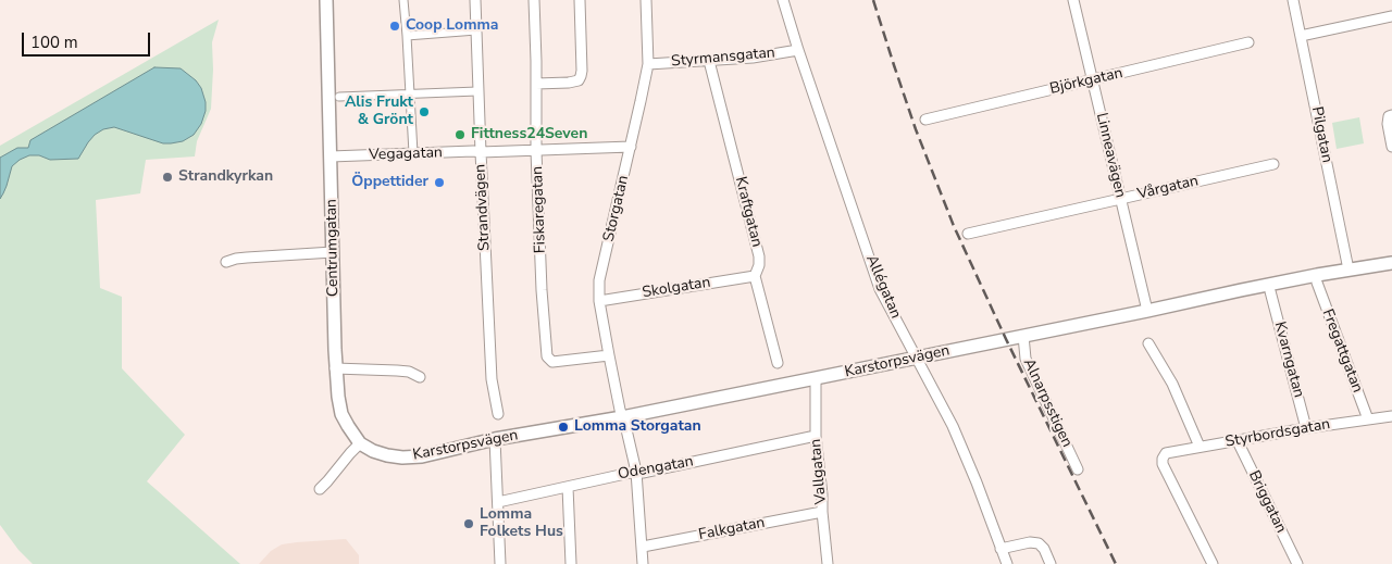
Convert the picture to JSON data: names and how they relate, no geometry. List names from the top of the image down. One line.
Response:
{"streets":{"street":["Styrmansgatan","Björkgatan","Pilgatan","Vegagatan","Linneavägen","Vårgatan","Strandvägen","Storgatan","Fiskaregatan","Kraftgatan","Centrumgatan","Allégatan","Skolgatan","Fregattgatan","Kvarngatan","Karstorpsvägen","Alnarpsstigen","Styrbordsgatan","Odengatan","Vallgatan","Briggatan","Falkgatan"]},"crossings":[["Styrmansgatan","Storgatan"],["Styrmansgatan","Kraftgatan"],["Styrmansgatan","Allégatan"],["Björkgatan","Linneavägen"],["Pilgatan","Karstorpsvägen"],["Vegagatan","Strandvägen"],["Vegagatan","Storgatan"],["Vegagatan","Fiskaregatan"],["Vegagatan","Centrumgatan"],["Linneavägen","Vårgatan"],["Linneavägen","Karstorpsvägen"],["Storgatan","Fiskaregatan"],["Storgatan","Skolgatan"],["Storgatan","Karstorpsvägen"],["Storgatan","Odengatan"],["Storgatan","Falkgatan"],["Kraftgatan","Skolgatan"],["Centrumgatan","Karstorpsvägen"],["Allégatan","Karstorpsvägen"],["Fregattgatan","Styrbordsgatan"],["Kvarngatan","Styrbordsgatan"],["Karstorpsvägen","Alnarpsstigen"],["Karstorpsvägen","Vallgatan"],["Styrbordsgatan","Briggatan"],["Odengatan","Vallgatan"],["Vallgatan","Falkgatan"]],"places":["Coop Lomma","Alis Frukt & Grönt","Fittness24Seven","Strandkyrkan","Öppettider","Lomma Storgatan","Lomma Folkets Hus"],"scale_bar":"100 m"}
